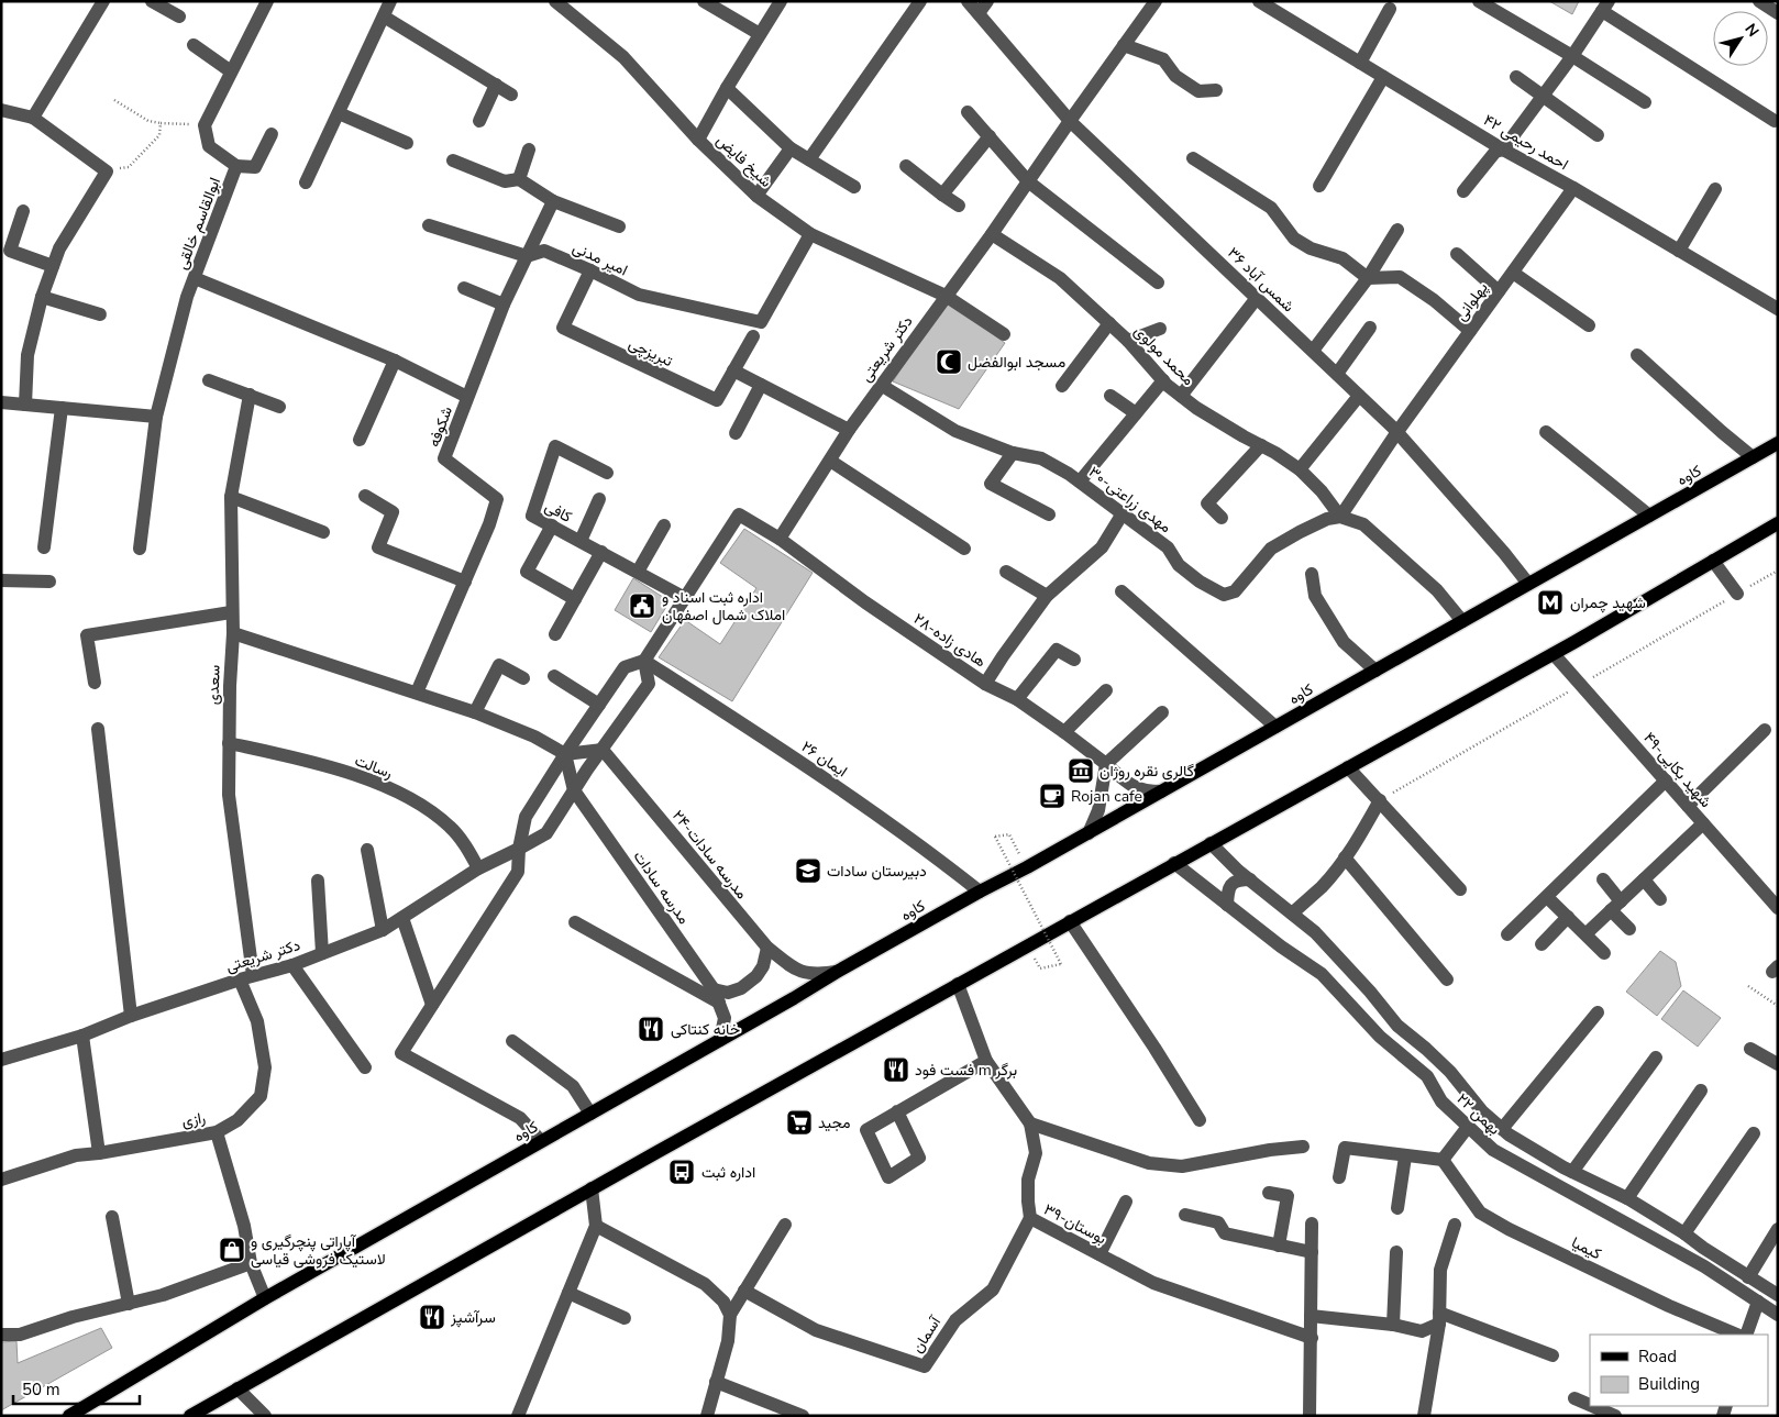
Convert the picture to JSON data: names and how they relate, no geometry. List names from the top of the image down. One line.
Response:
{"streets":{"main road":["کاوه"],"street":["۴۲ احمد رحیمی","شیخ فایض","ابوالقاسم خالقی","امیر مدنی","شمس آباد ۳۶","پهلوانی","دکتر شریعتی","تبریزچی","محمد مولوی","شکوفه","۳۰-مهدی زراعتی","کافی","۲۸-هادی زاده","سعدی","۲۶ ایمان","رسالت","۴۹-شهید بکایی","۲۴-مدرسه سادات","مدرسه سادات","۲۲ بهمن","رازی","۳۹-بوستان","کیمیا","آسمان"]},"crossings":[["۴۲ احمد رحیمی","پهلوانی"],["شیخ فایض","امیر مدنی"],["شیخ فایض","دکتر شریعتی"],["ابوالقاسم خالقی","شکوفه"],["امیر مدنی","تبریزچی"],["شمس آباد ۳۶","پهلوانی"],["شمس آباد ۳۶","دکتر شریعتی"],["شمس آباد ۳۶","کاوه"],["پهلوانی","محمد مولوی"],["پهلوانی","۳۰-مهدی زراعتی"],["دکتر شریعتی","محمد مولوی"],["دکتر شریعتی","۳۰-مهدی زراعتی"],["دکتر شریعتی","۲۸-هادی زاده"],["دکتر شریعتی","سعدی"],["دکتر شریعتی","۲۶ ایمان"],["دکتر شریعتی","رسالت"],["دکتر شریعتی","۲۴-مدرسه سادات"],["دکتر شریعتی","مدرسه سادات"],["دکتر شریعتی","رازی"],["محمد مولوی","۳۰-مهدی زراعتی"],["کاوه","۲۸-هادی زاده"],["کاوه","۲۶ ایمان"],["کاوه","۲۴-مدرسه سادات"],["کاوه","مدرسه سادات"],["سعدی","رسالت"],["سعدی","رازی"],["۳۹-بوستان","آسمان"]],"places":{"mosque":["مسجد ابوالفضل"],"metro station":["شهید چمران"],"public building":["اداره ثبت اسناد و املاک شمال اصفهان"],"museum":["گالری نقره روژان"],"cafe":["Rojan cafe"],"school or university":["دبیرستان سادات"],"restaurant":["خانه کنتاکی","فست فود m برگر","سرآشپز"],"supermarket":["مجید"],"bus stop":["اداره ثبت"],"shop":["آپاراتی پنچرگیری و لاستیک فروشی قیاسی"]},"legend":["Road","Building"],"scale_bar":"50 m","north":"top right"}
